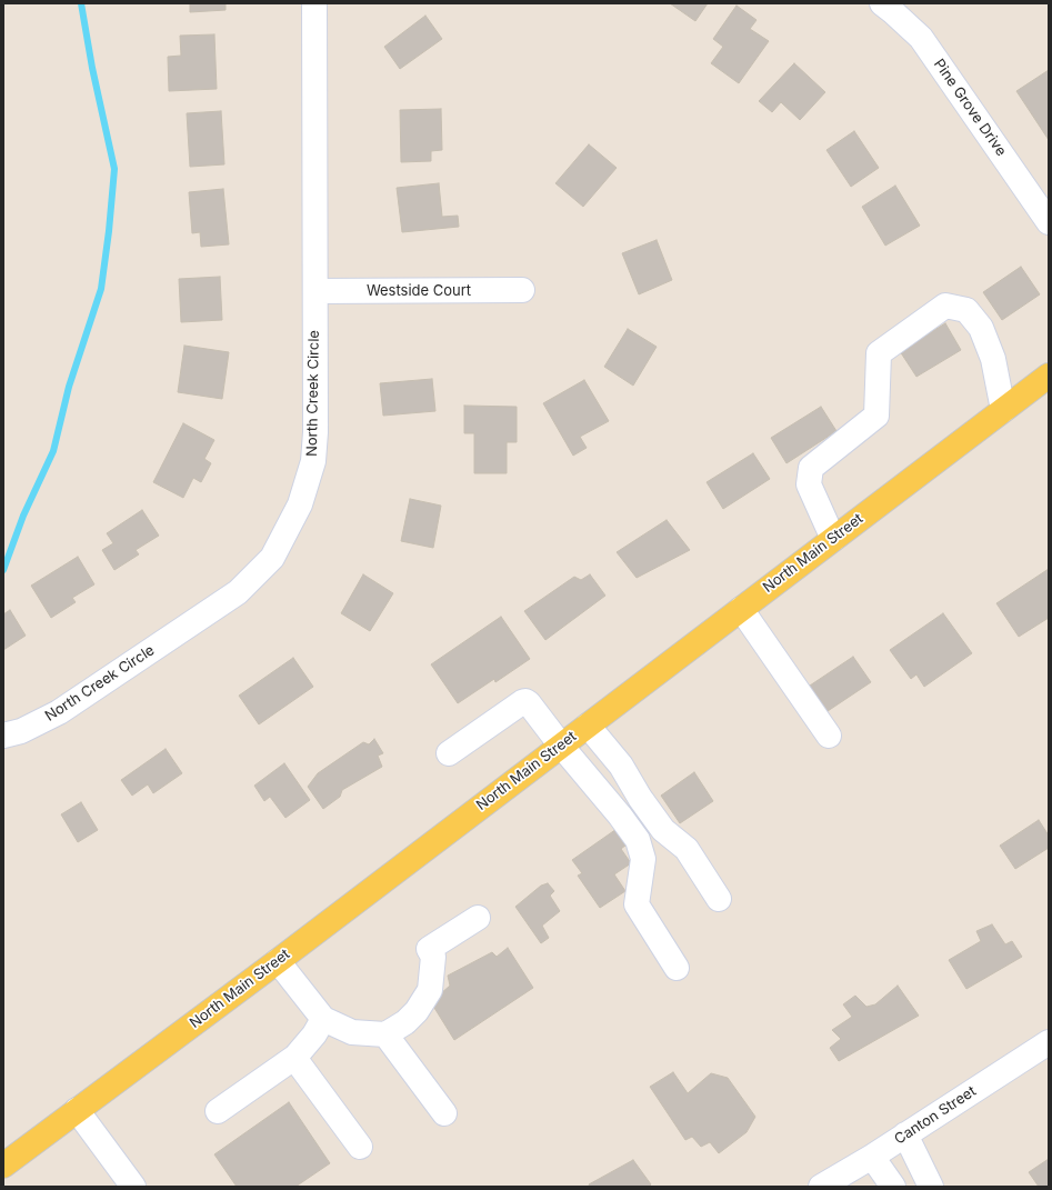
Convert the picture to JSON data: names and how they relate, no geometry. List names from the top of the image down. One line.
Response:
{"streets":{"main road":["North Main Street"],"street":["Pine Grove Drive","Westside Court","North Creek Circle","Canton Street"]},"crossings":[["Westside Court","North Creek Circle"]]}
